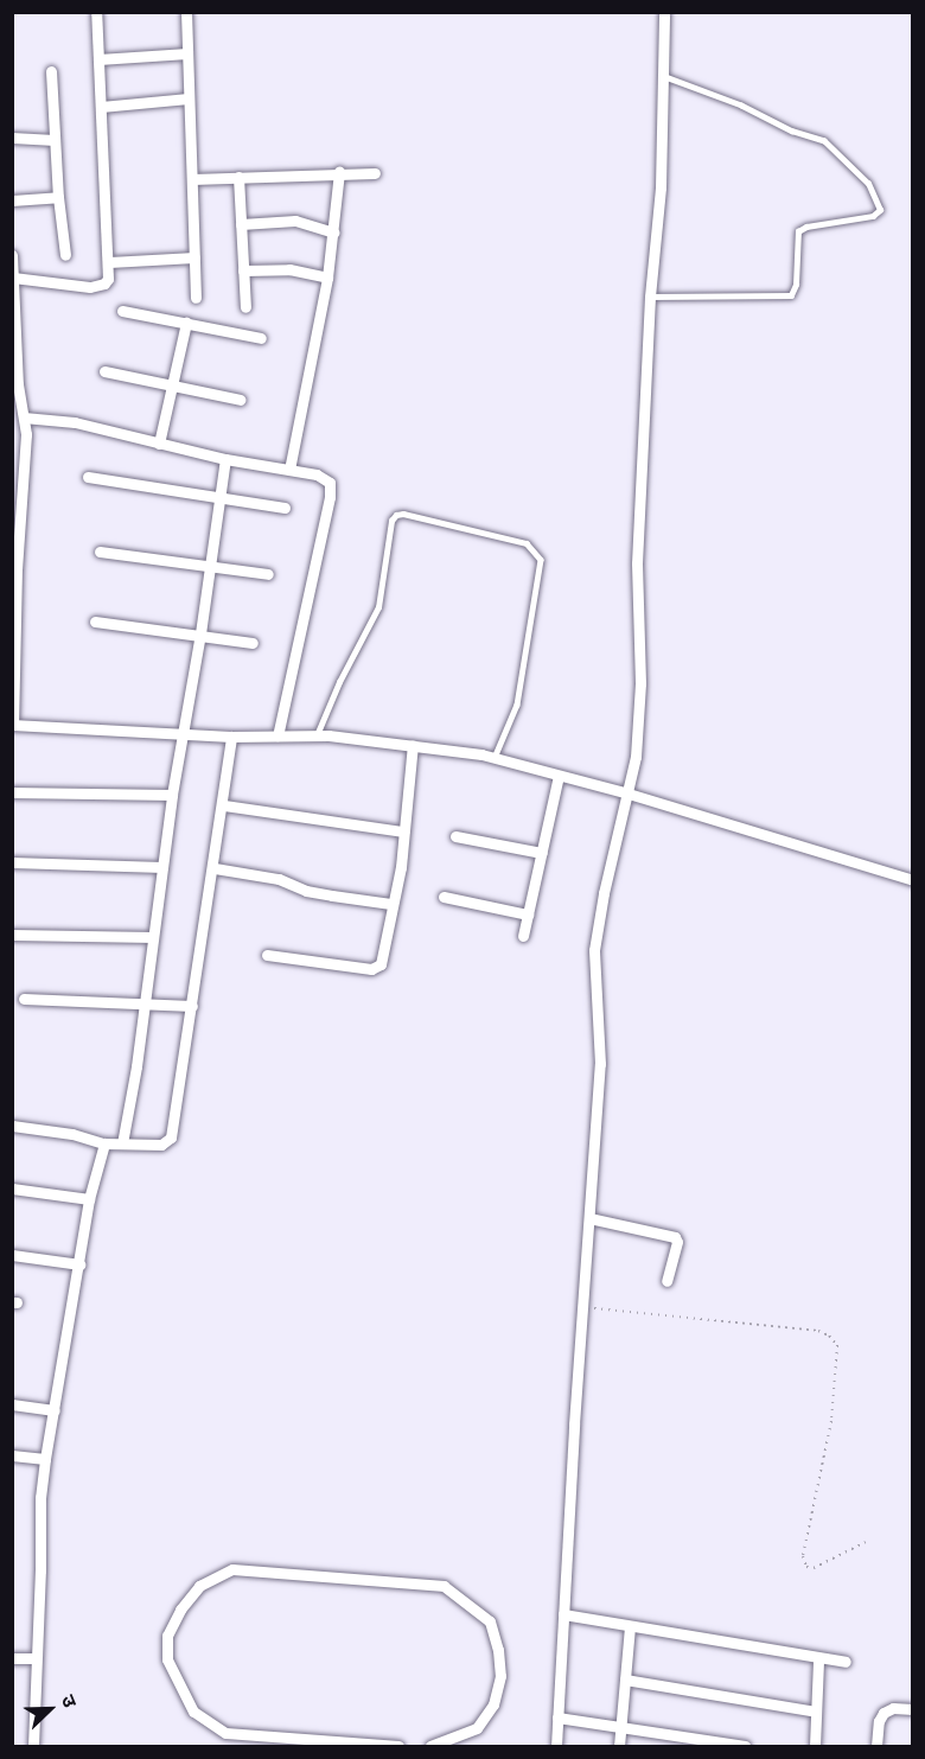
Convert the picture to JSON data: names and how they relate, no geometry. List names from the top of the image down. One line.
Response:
{"north":"top right"}
